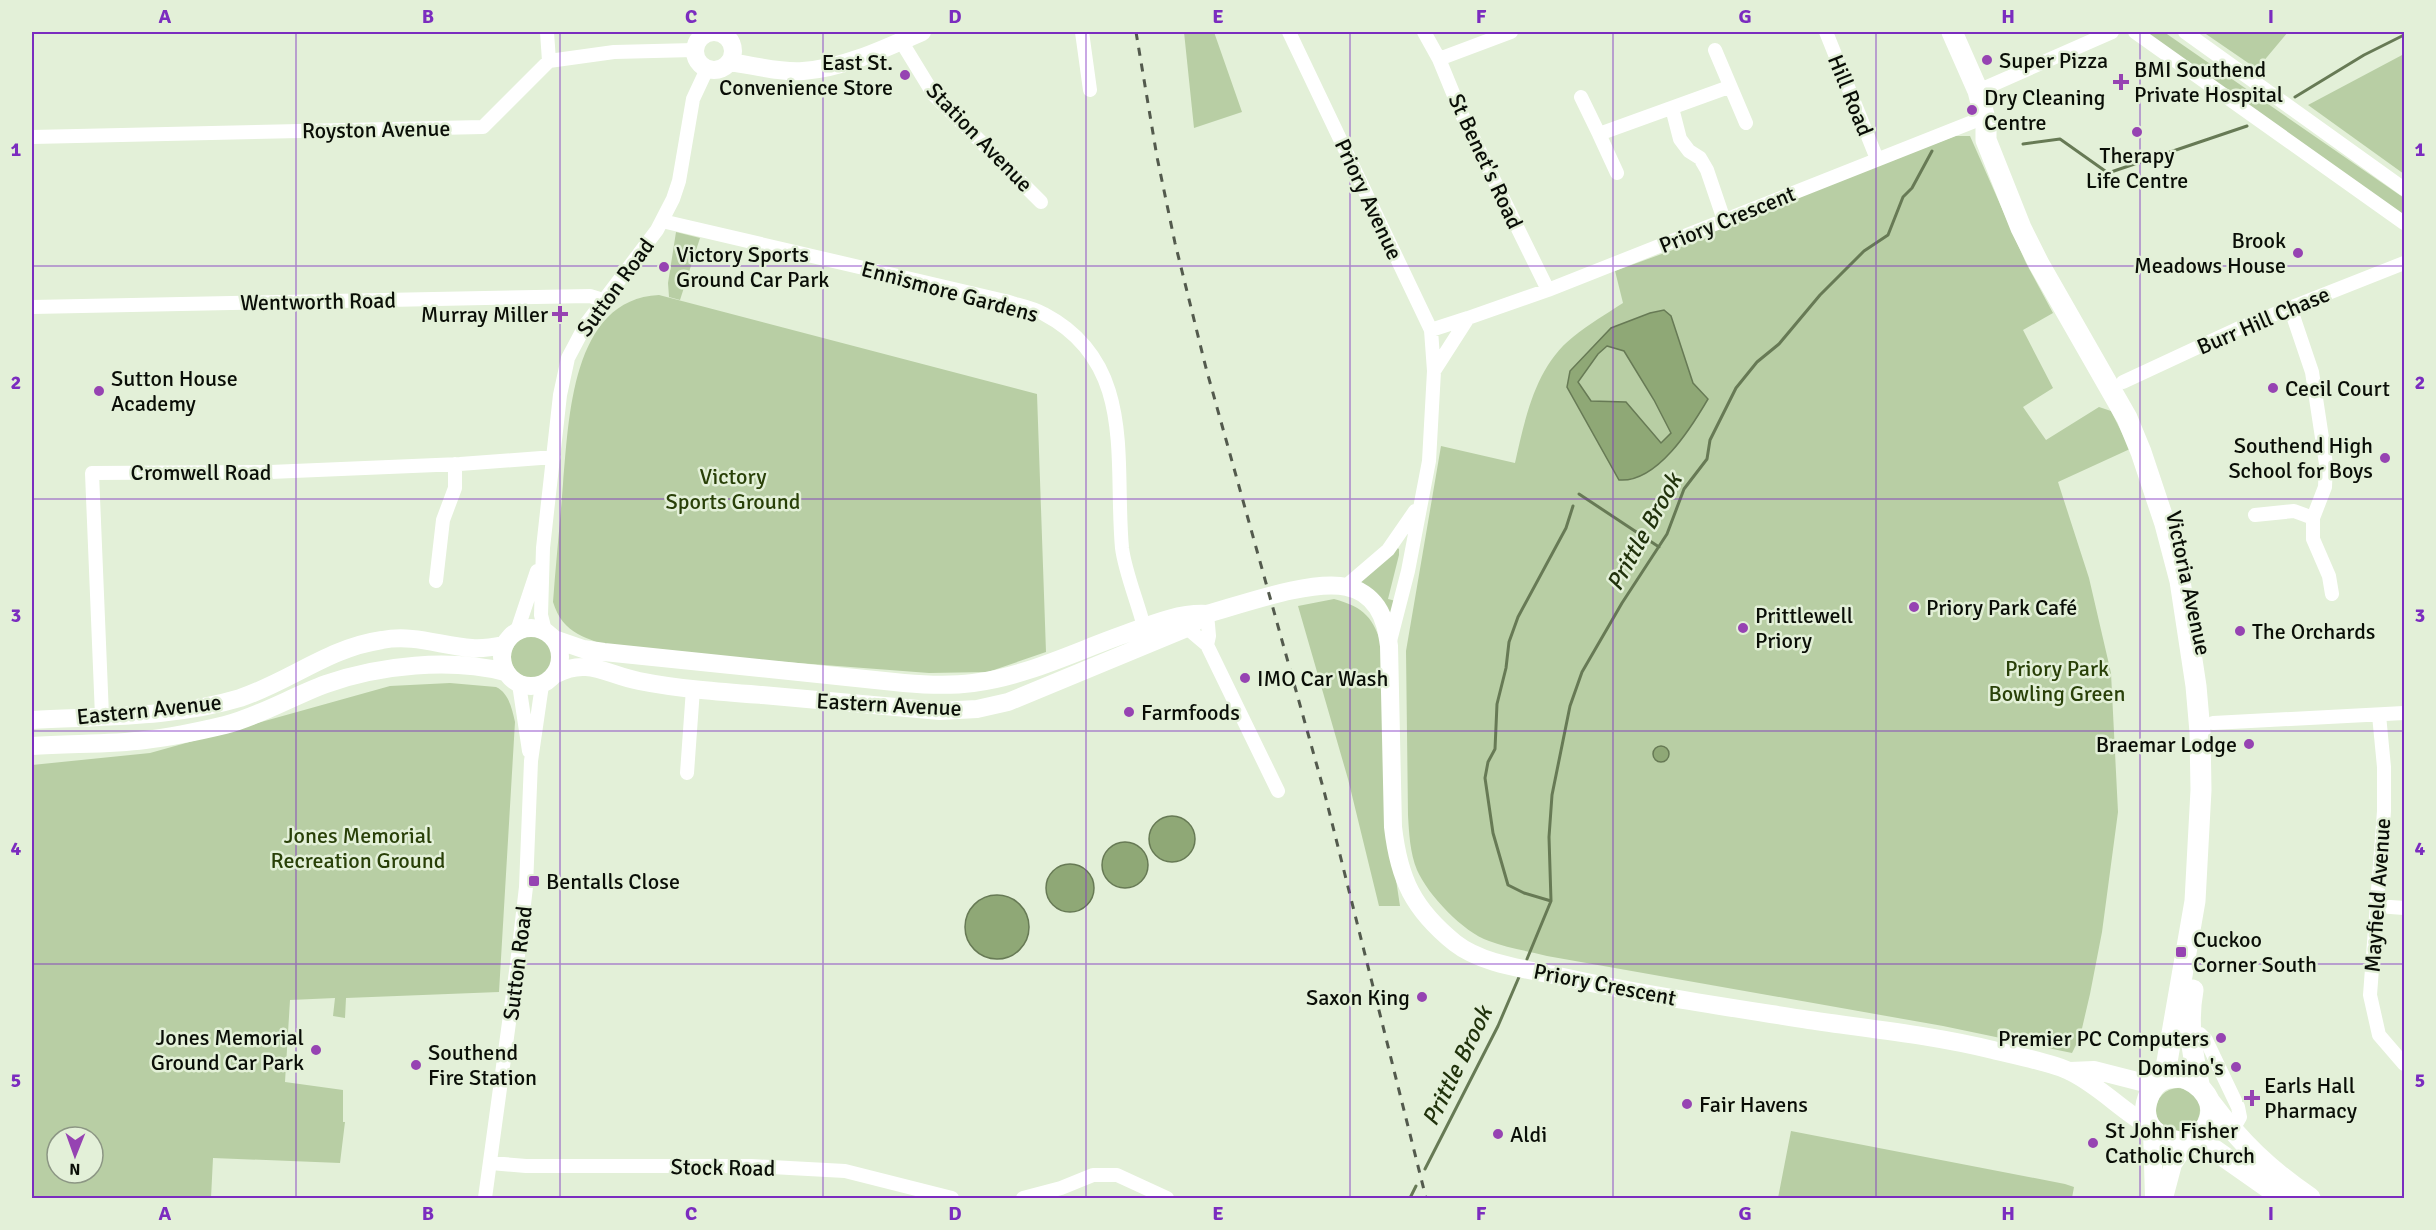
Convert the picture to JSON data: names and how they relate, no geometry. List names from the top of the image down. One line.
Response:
{"streets":{"highway":["Victoria Avenue"],"main road":["Priory Crescent","Eastern Avenue"],"street":["Hill Road","Royston Avenue","Station Avenue","St Benet's Road","Priory Avenue","Sutton Road","Ennismore Gardens","Wentworth Road","Burr Hill Chase","Cromwell Road","Mayfield Avenue","Stock Road"]},"crossings":[["Hill Road","Priory Crescent"],["St Benet's Road","Priory Crescent"],["Priory Avenue","Priory Crescent"],["Priory Crescent","Victoria Avenue"],["Priory Crescent","Eastern Avenue"],["Sutton Road","Ennismore Gardens"],["Sutton Road","Wentworth Road"],["Sutton Road","Cromwell Road"],["Sutton Road","Eastern Avenue"],["Sutton Road","Stock Road"],["Ennismore Gardens","Eastern Avenue"],["Burr Hill Chase","Victoria Avenue"],["Cromwell Road","Eastern Avenue"]],"water":["Prittle Brook"],"parks":["Victory Sports Ground","Priory Park Bowling Green","Jones Memorial Recreation Ground"],"places":{"other":["Super Pizza","East St. Convenience Store","Dry Cleaning Centre","Therapy Life Centre","Brook Meadows House","Victory Sports Ground Car Park","Cecil Court","Sutton House Academy","Southend High School for Boys","Priory Park Café","Prittlewell Priory","The Orchards","IMO Car Wash","Farmfoods","Braemar Lodge","Saxon King","Premier PC Computers","Jones Memorial Ground Car Park","Southend Fire Station","Domino's","Fair Havens","Aldi","St John Fisher Catholic Church"],"health":["BMI Southend Private Hospital","Murray Miller","Earls Hall Pharmacy"],"transit":["Bentalls Close","Cuckoo Corner South"]},"north":"bottom","grid":{"columns":["A","B","C","D","E","F","G","H","I"],"rows":["1","2","3","4","5"]}}
